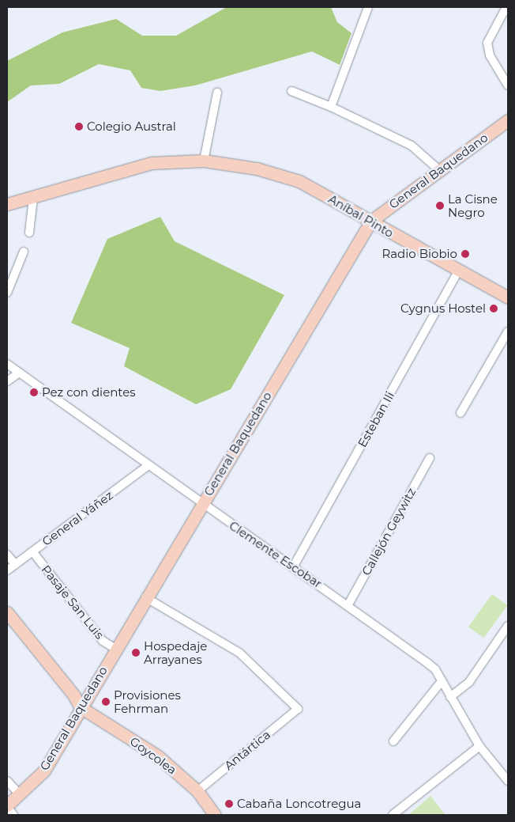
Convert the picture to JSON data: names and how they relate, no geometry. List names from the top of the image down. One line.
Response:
{"streets":{"street":["General Baquedano","Aníbal Pinto","Esteban Ili","General Yáñez","Callejón Geywitz","Clemente Escobar","Pasaje San Luis","Antártica","Goycolea"]},"crossings":[["General Baquedano","Aníbal Pinto"],["General Baquedano","Clemente Escobar"],["General Baquedano","Pasaje San Luis"],["General Baquedano","Antártica"],["General Baquedano","Goycolea"],["Aníbal Pinto","Esteban Ili"],["Esteban Ili","Clemente Escobar"],["General Yáñez","Clemente Escobar"],["General Yáñez","Pasaje San Luis"],["Callejón Geywitz","Clemente Escobar"],["Antártica","Goycolea"]],"places":["Colegio Austral","La Cisne Negro","Radio Biobio","Cygnus Hostel","Pez con dientes","Hospedaje Arrayanes","Provisiones Fehrman","Cabaña Loncotregua"]}
